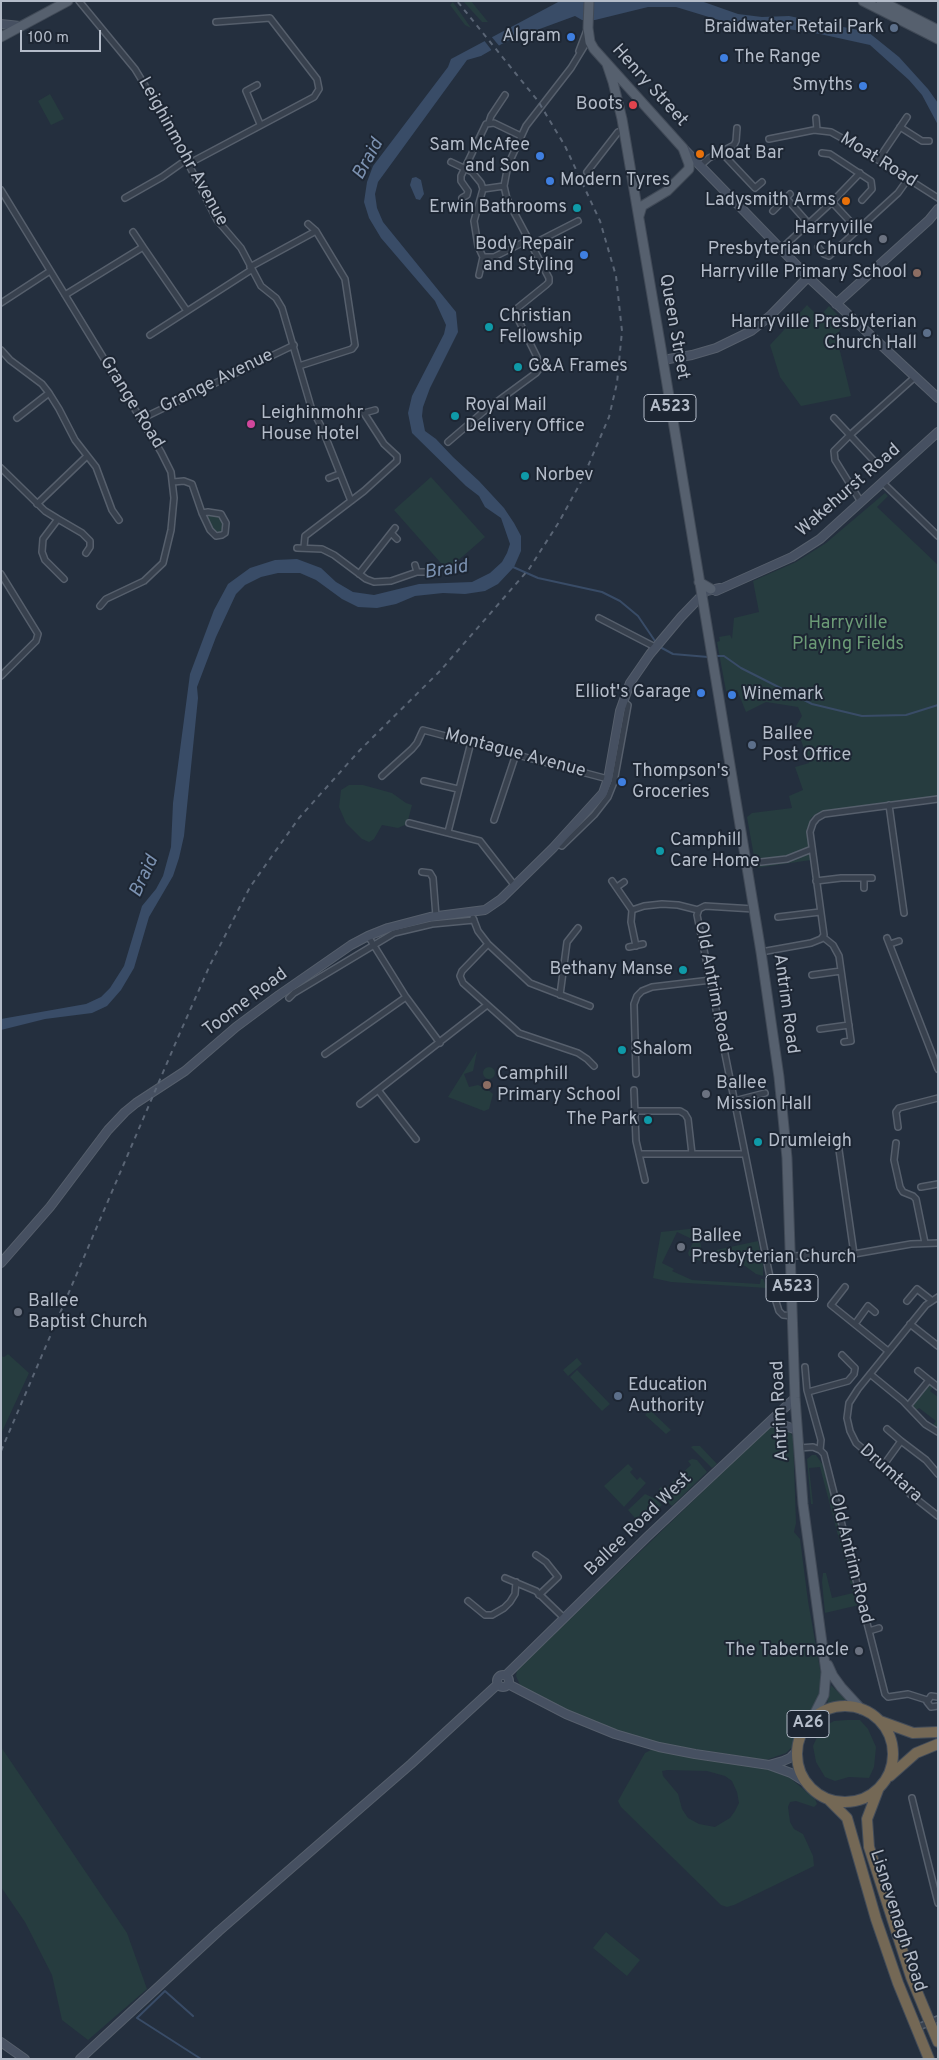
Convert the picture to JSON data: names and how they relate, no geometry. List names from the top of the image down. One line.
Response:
{"streets":{"highway":["A26","Lisnevenagh Road"],"main road":["Henry Street","Queen Street","A523","Antrim Road"],"street":["Leighinmohr Avenue","Moat Road","Grange Avenue","Grange Road","Wakehurst Road","Montague Avenue","Old Antrim Road","Toome Road","Drumtara","Ballee Road West"]},"crossings":[["Henry Street","Queen Street"],["Henry Street","A523"],["Leighinmohr Avenue","Grange Avenue"],["Queen Street","Wakehurst Road"],["Queen Street","Toome Road"],["Queen Street","Antrim Road"],["Grange Avenue","Grange Road"],["Wakehurst Road","Toome Road"],["Wakehurst Road","Antrim Road"],["Montague Avenue","Toome Road"],["Old Antrim Road","Antrim Road"],["Toome Road","Antrim Road"],["Antrim Road","Ballee Road West"],["Antrim Road","A26"],["Antrim Road","Lisnevenagh Road"],["A26","Lisnevenagh Road"]],"water":["Braid"],"parks":["Harryville Playing Fields"],"places":["Braidwater Retail Park","Algram","The Range","Smyths","Boots","Moat Bar","Sam McAfee and Son","Modern Tyres","Ladysmith Arms","Erwin Bathrooms","Harryville Presbyterian Church","Body Repair and Styling","Harryville Primary School","Christian Fellowship","Harryville Presbyterian Church Hall","G&A Frames","Royal Mail Delivery Office","Leighinmohr House Hotel","Norbev","Elliot's Garage","Winemark","Ballee Post Office","Thompson's Groceries","Camphill Care Home","Bethany Manse","Shalom","Camphill Primary School","Ballee Mission Hall","The Park","Drumleigh","Ballee Presbyterian Church","Ballee Baptist Church","Education Authority","The Tabernacle"],"scale_bar":"100 m"}
